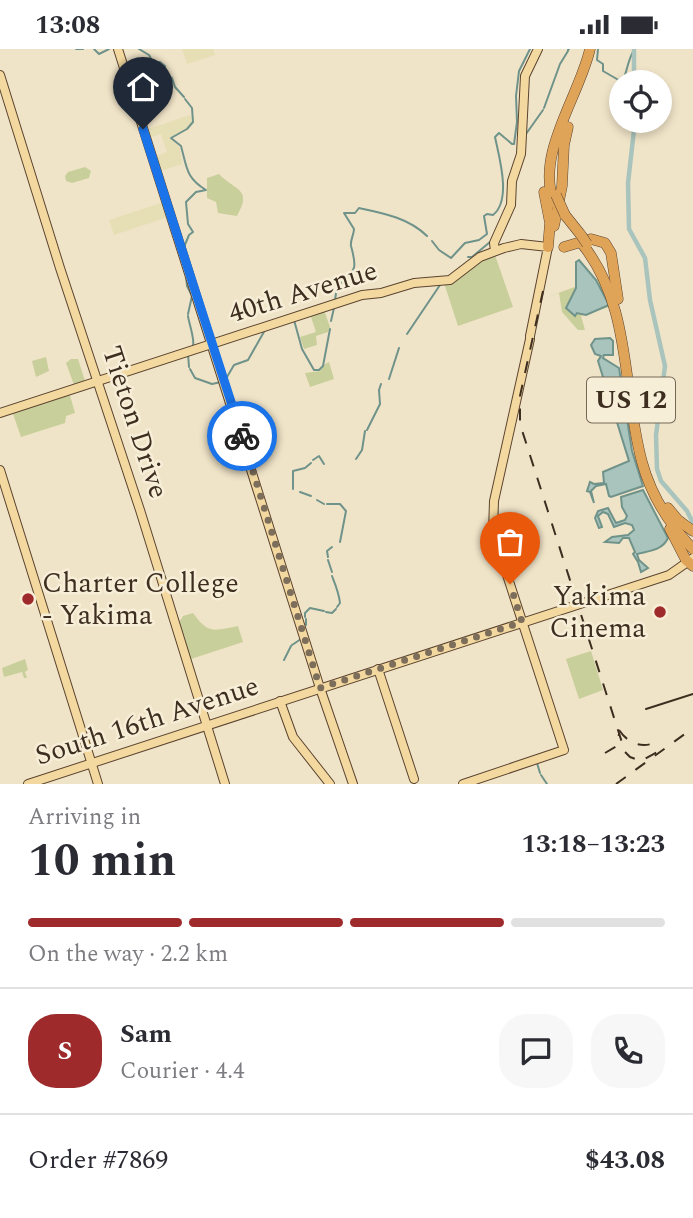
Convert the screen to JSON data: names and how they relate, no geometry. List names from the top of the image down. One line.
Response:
{"streets":{"highway":["US 12"],"main road":["40th Avenue","Tieton Drive","South 16th Avenue"]},"crossings":[["40th Avenue","Tieton Drive"],["Tieton Drive","South 16th Avenue"]],"places":["Charter College - Yakima","Yakima Cinema"],"page":{"status":"13:08","heading":["10 min","Arriving in","13:18–13:23"],"panel":["Sam","Courier · 4.4","Order #7869","$43.08"],"bar":"On the way · 2.2 km","round":"S"}}
